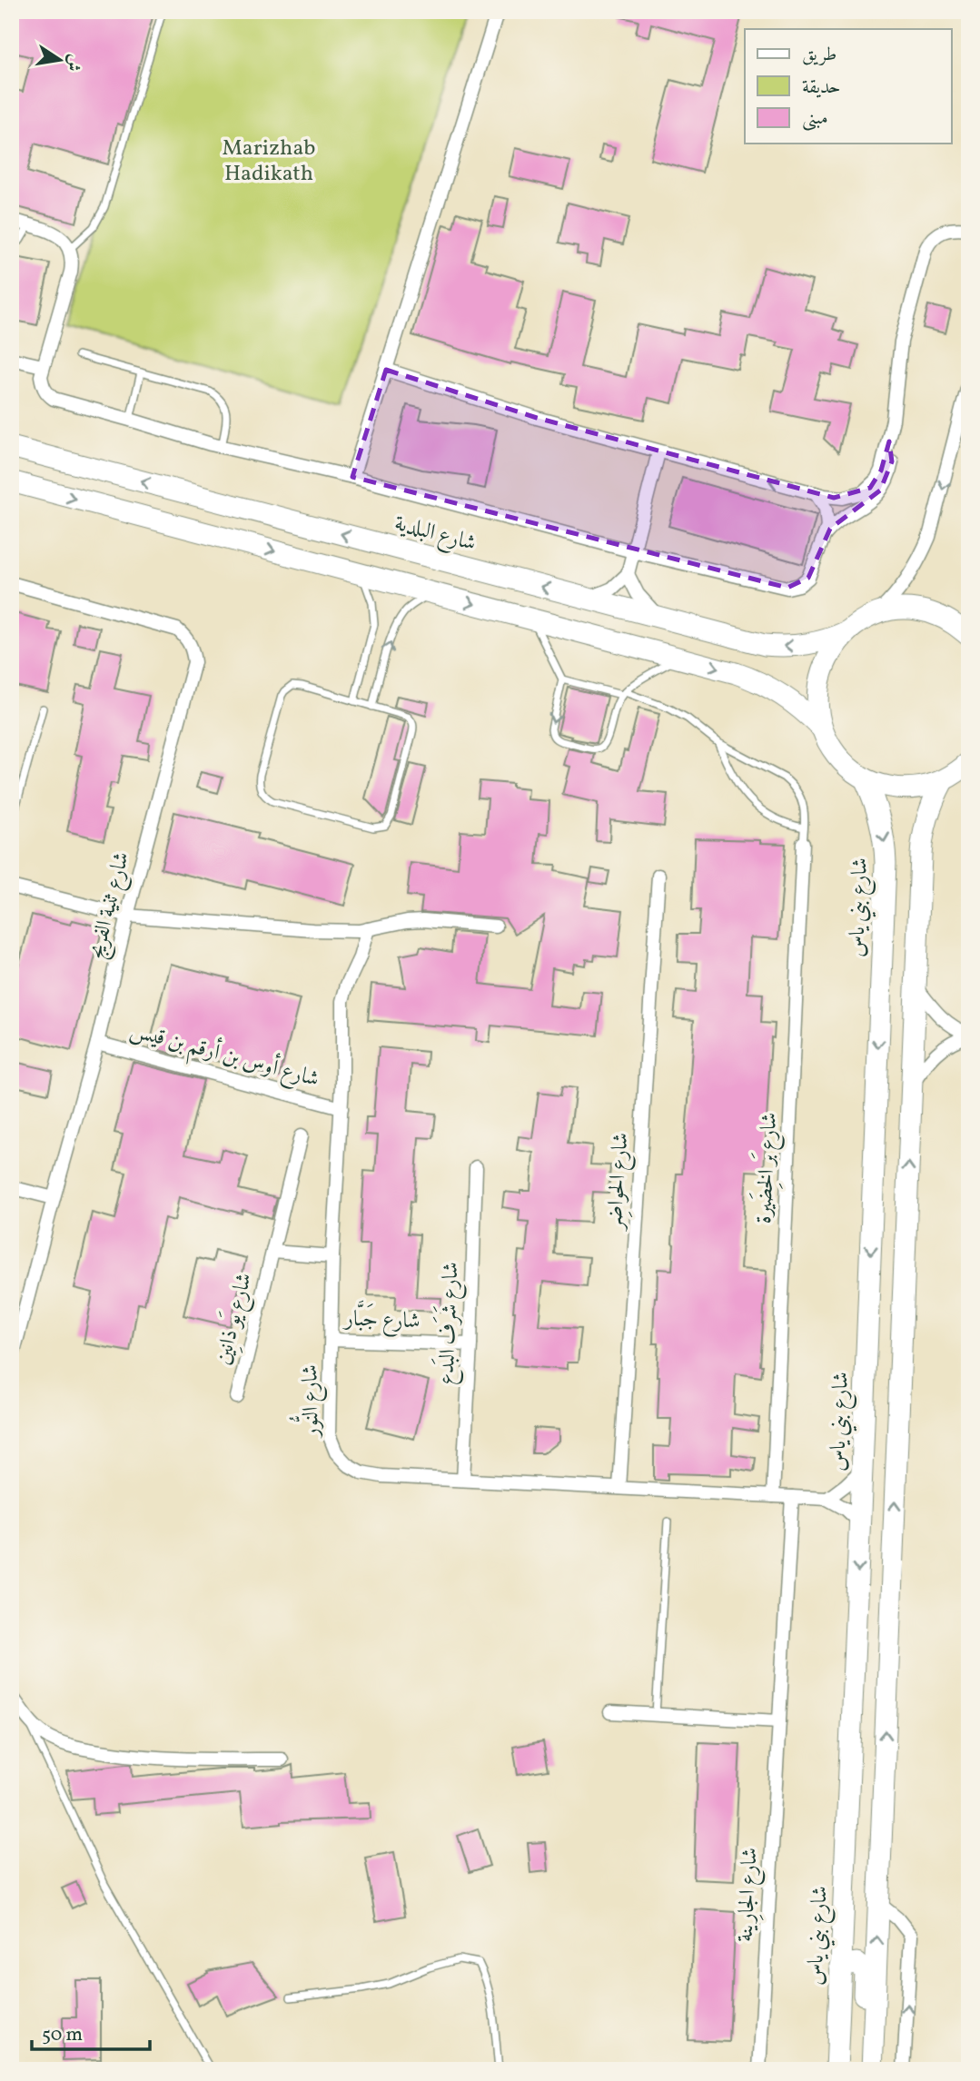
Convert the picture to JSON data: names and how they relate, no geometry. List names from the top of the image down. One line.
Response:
{"streets":{"main road":["شارع البلدية","شارع بني ياس"],"street":["شارع ثنية الفريج","شارع أوس بن أرقم بن قيس","شارع بَر الخِضَيرة","شارع الحواضِر","شارع يَو ذانِين","شارع جَبَّار","شارع شَرَف البَدع","شارع النُّور","شارع الجارِينة"]},"crossings":[["شارع ثنية الفريج","شارع أوس بن أرقم بن قيس"],["شارع أوس بن أرقم بن قيس","شارع النُّور"],["شارع بَر الخِضَيرة","شارع النُّور"],["شارع الحواضِر","شارع النُّور"],["شارع يَو ذانِين","شارع النُّور"],["شارع جَبَّار","شارع شَرَف البَدع"],["شارع جَبَّار","شارع النُّور"],["شارع شَرَف البَدع","شارع النُّور"],["شارع النُّور","شارع الجارِينة"]],"parks":["Marizhab Hadikath"],"legend":["طريق","حديقة","مبنى"],"scale_bar":"50 m","north":"right"}
